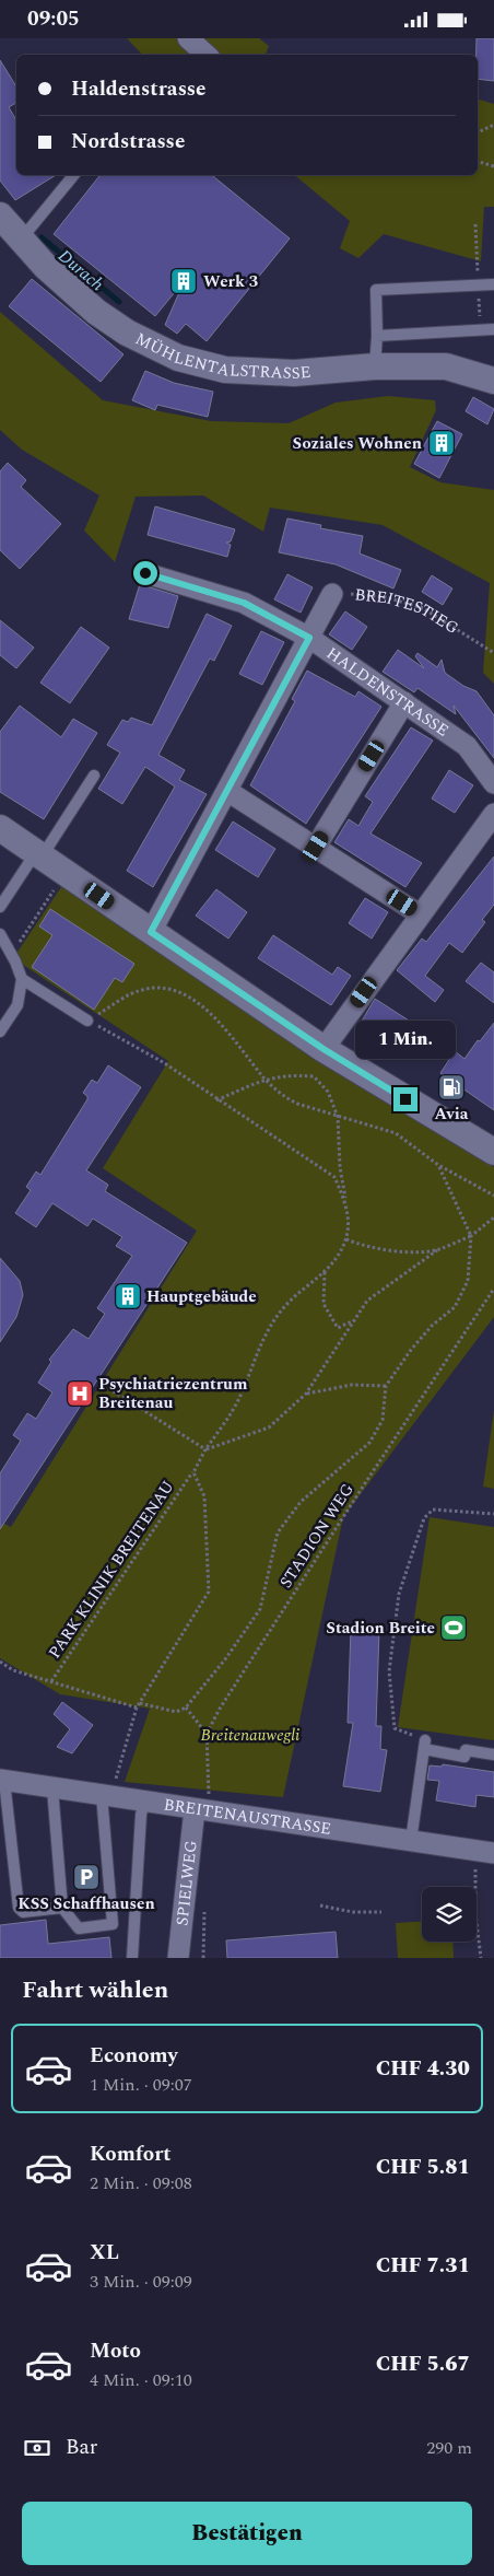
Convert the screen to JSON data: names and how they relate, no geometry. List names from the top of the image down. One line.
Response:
{"streets":{"street":["MÜHLENTALSTRASSE","BREITESTIEG","HALDENSTRASSE","BREITENAUSTRASSE","SPIELWEG"],"path":["STADION WEG","PARK KLINIK BREITENAU"]},"crossings":[["BREITESTIEG","HALDENSTRASSE"],["STADION WEG","BREITENAUSTRASSE"],["STADION WEG","SPIELWEG"],["PARK KLINIK BREITENAU","BREITENAUSTRASSE"],["BREITENAUSTRASSE","SPIELWEG"]],"water":["Durach"],"parks":["Breitenauwegli"],"places":{"building":["Werk 3","Soziales Wohnen","Hauptgebäude"],"fuel station":["Avia"],"hospital":["Psychiatriezentrum Breitenau"],"sports":["Stadion Breite"],"parking":["KSS Schaffhausen"]},"page":{"status":"09:05","banner":["Haldenstrasse","Nordstrasse"],"bubble":"1 Min.","heading":"Fahrt wählen","list":[{"name":"Economy","note":"1 Min. · 09:07","value":"CHF 4.30"},{"name":"Komfort","note":"2 Min. · 09:08","value":"CHF 5.81"},{"name":"XL","note":"3 Min. · 09:09","value":"CHF 7.31"},{"name":"Moto","note":"4 Min. · 09:10","value":"CHF 5.67"}],"pay":["Bar","290 m"],"buttons":"Bestätigen"}}
